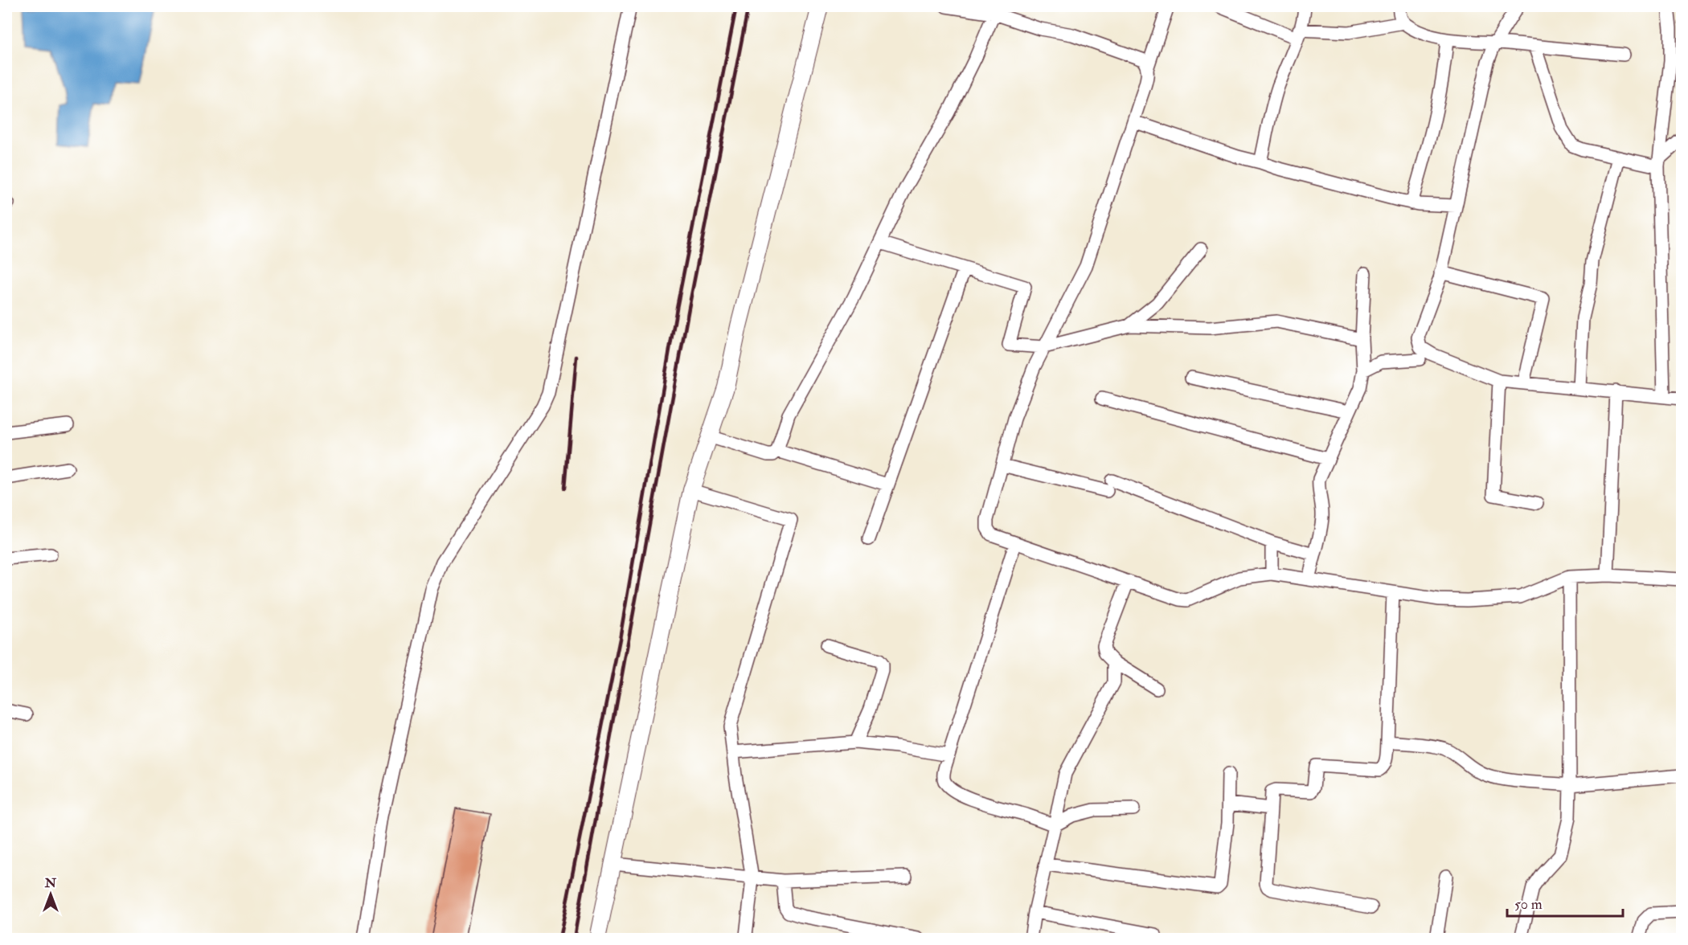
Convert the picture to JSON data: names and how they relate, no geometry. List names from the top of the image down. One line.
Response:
{"scale_bar":"50 m","north":"top"}
